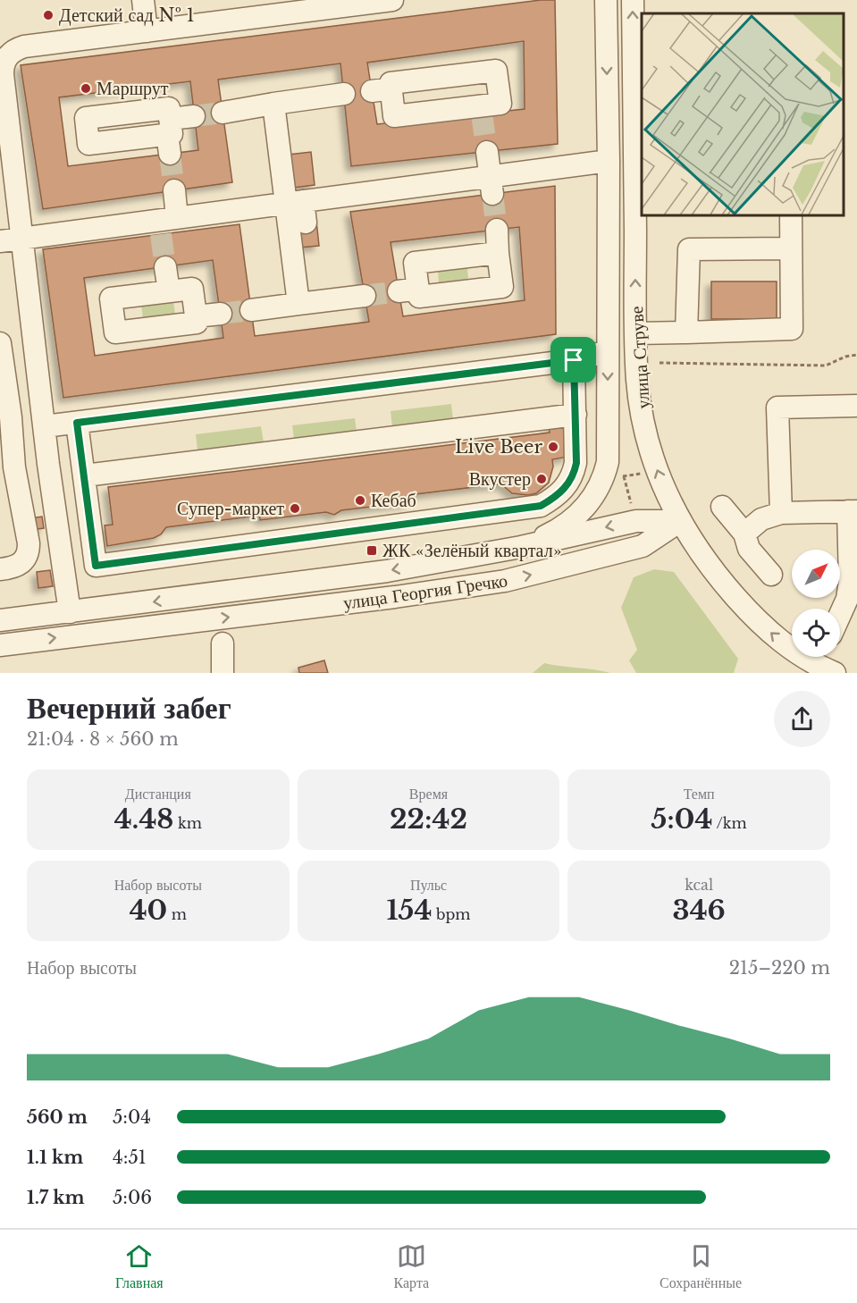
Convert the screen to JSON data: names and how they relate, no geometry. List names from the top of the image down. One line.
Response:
{"streets":{"street":["улица Струве","улица Георгия Гречко"]},"crossings":[["улица Струве","улица Георгия Гречко"]],"places":{"other":["Детский сад № 1","Маршрут","Live Beer","Вкустер","Кебаб","Супер-маркет"],"transit":["ЖК «Зелёный квартал»"]},"north":"top right","page":{"heading":["Вечерний забег","21:04 · 8 × 560 m"],"stats":[["Дистанция","4.48 km"],["Время","22:42"],["Темп","5:04 /km"],["Набор высоты","40 m"],["Пульс","154 bpm"],["kcal","346"]],"chart":["Набор высоты","215–220 m"],"list":[{"name":"560 m","note":"5:04"},{"name":"1.1 km","note":"4:51"},{"name":"1.7 km","note":"5:06"}],"tabs":["Главная","Карта","Сохранённые"]}}
